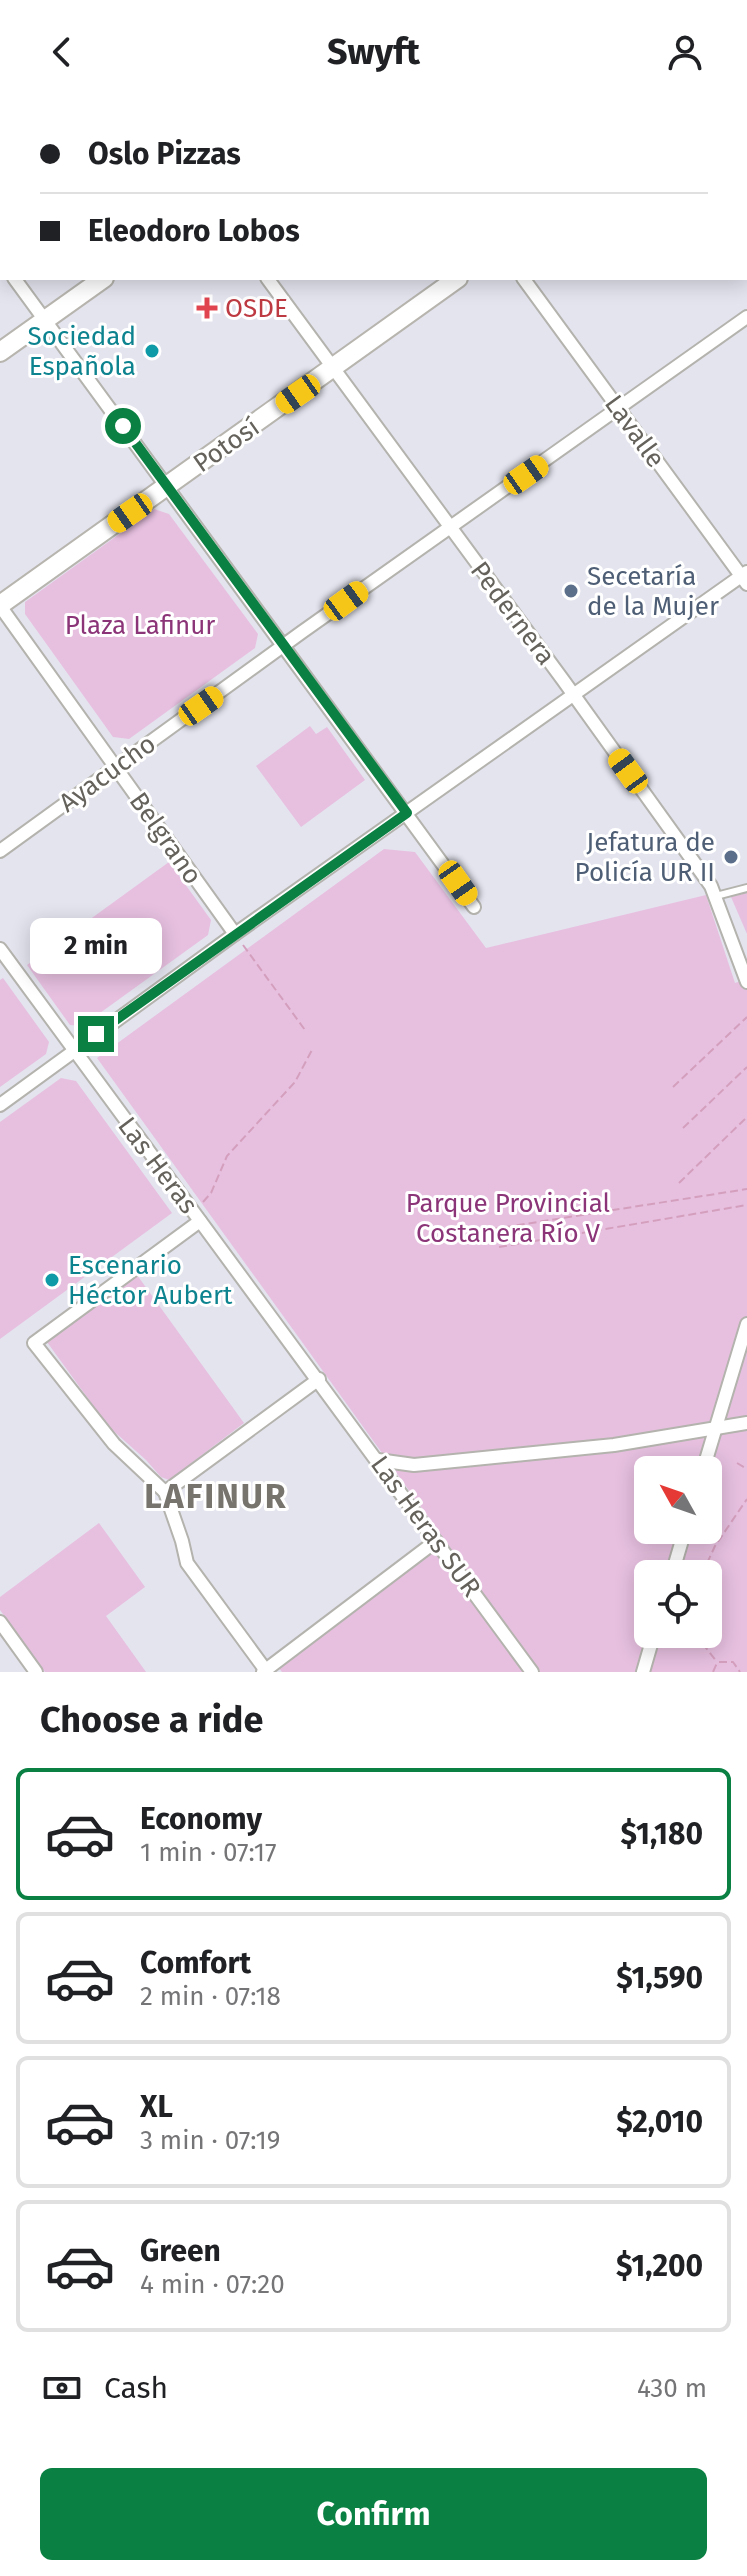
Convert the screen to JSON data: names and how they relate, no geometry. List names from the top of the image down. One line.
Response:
{"streets":{"main road":["Potosí"],"street":["Lavalle","Pedernera","Ayacucho","Belgrano","Las Heras","Las Heras SUR"]},"crossings":[["Lavalle","Ayacucho"],["Potosí","Pedernera"],["Potosí","Belgrano"],["Pedernera","Ayacucho"],["Ayacucho","Belgrano"],["Las Heras","Las Heras SUR"]],"districts":["LAFINUR"],"parks":["Plaza Lafinur","Parque Provincial Costanera Río V"],"places":{"health":["OSDE"],"other":["Sociedad Española","Secetaría de la Mujer","Jefatura de Policía UR II","Escenario Héctor Aubert"]},"north":"top left","page":{"header":"Swyft","banner":["Oslo Pizzas","Eleodoro Lobos"],"bubble":"2 min","heading":"Choose a ride","list":[{"name":"Economy","note":"1 min · 07:17","value":"$1,180"},{"name":"Comfort","note":"2 min · 07:18","value":"$1,590"},{"name":"XL","note":"3 min · 07:19","value":"$2,010"},{"name":"Green","note":"4 min · 07:20","value":"$1,200"}],"pay":["Cash","430 m"],"buttons":"Confirm"}}
